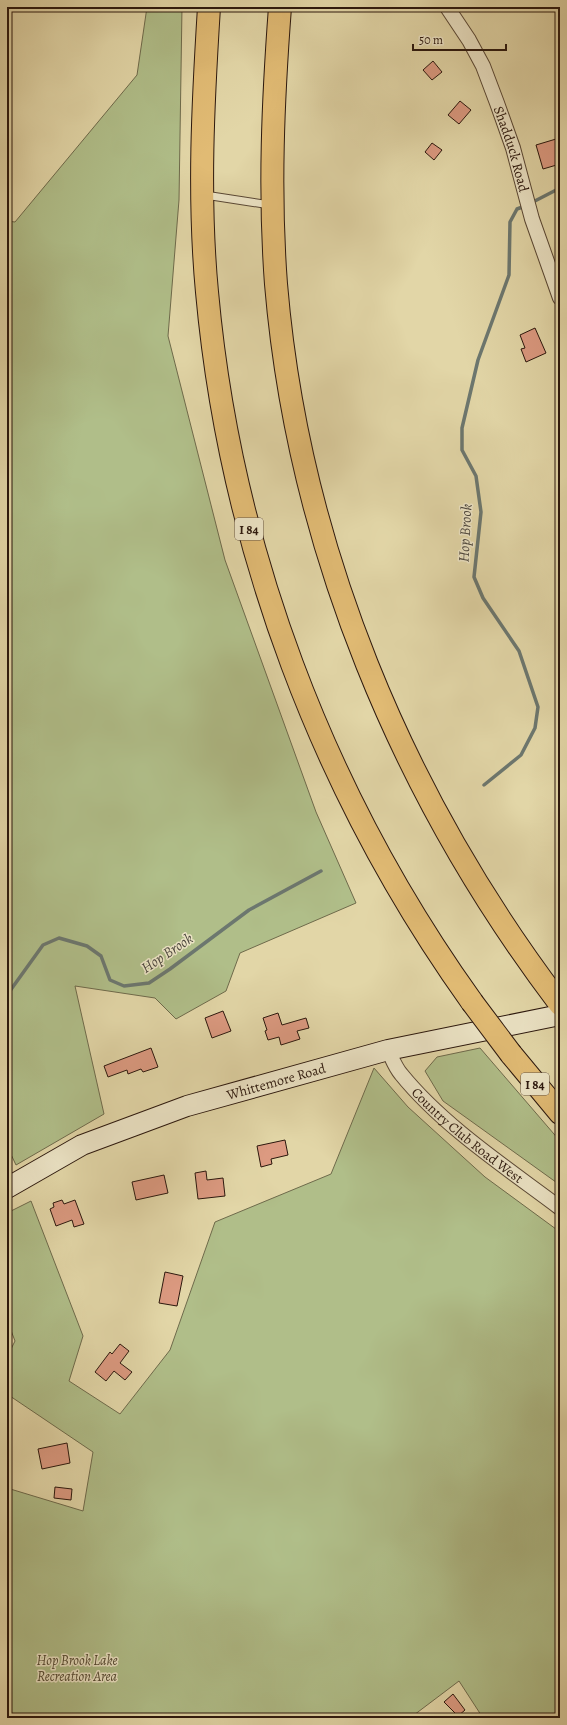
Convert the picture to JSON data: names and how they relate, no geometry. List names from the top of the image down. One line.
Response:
{"streets":{"highway":["I 84"],"main road":["Whittemore Road"],"street":["Shadduck Road","Country Club Road West"]},"crossings":[["Whittemore Road","Country Club Road West"]],"water":["Hop Brook"],"parks":["Hop Brook Lake Recreation Area"],"scale_bar":"50 m"}
